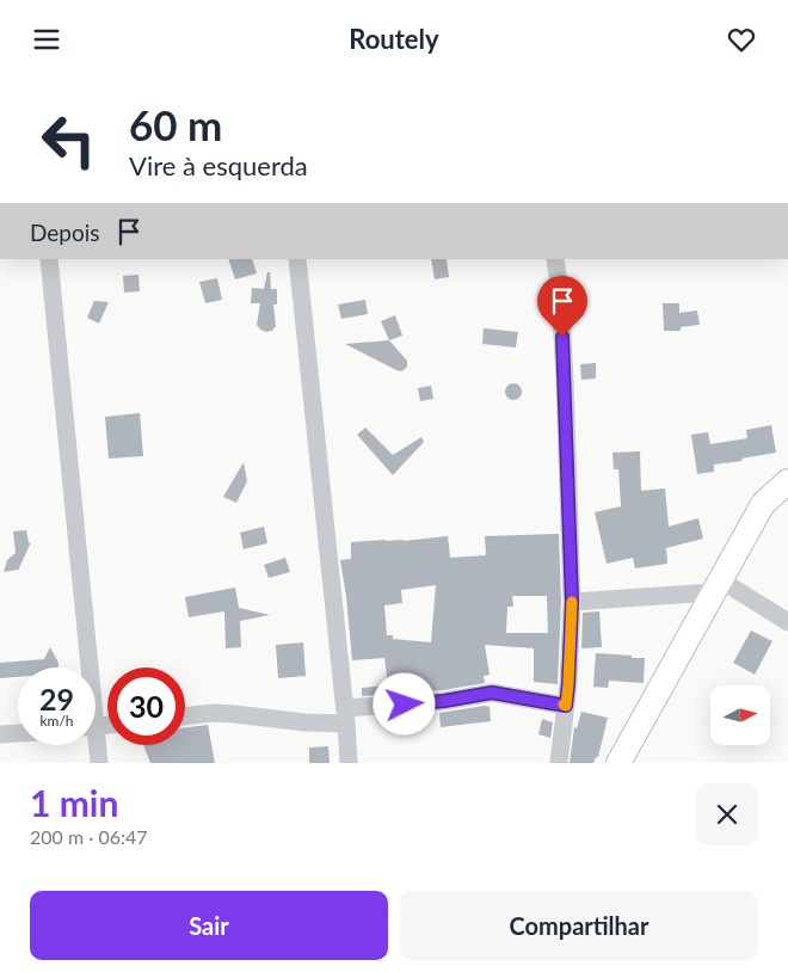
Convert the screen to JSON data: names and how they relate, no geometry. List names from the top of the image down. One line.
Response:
{"north":"right","page":{"header":"Routely","turn":["60 m","Vire à esquerda"],"then":"Depois","speed":"29 km/h","limit":"30","heading":["1 min","200 m · 06:47"],"buttons":["Sair","Compartilhar"]}}
